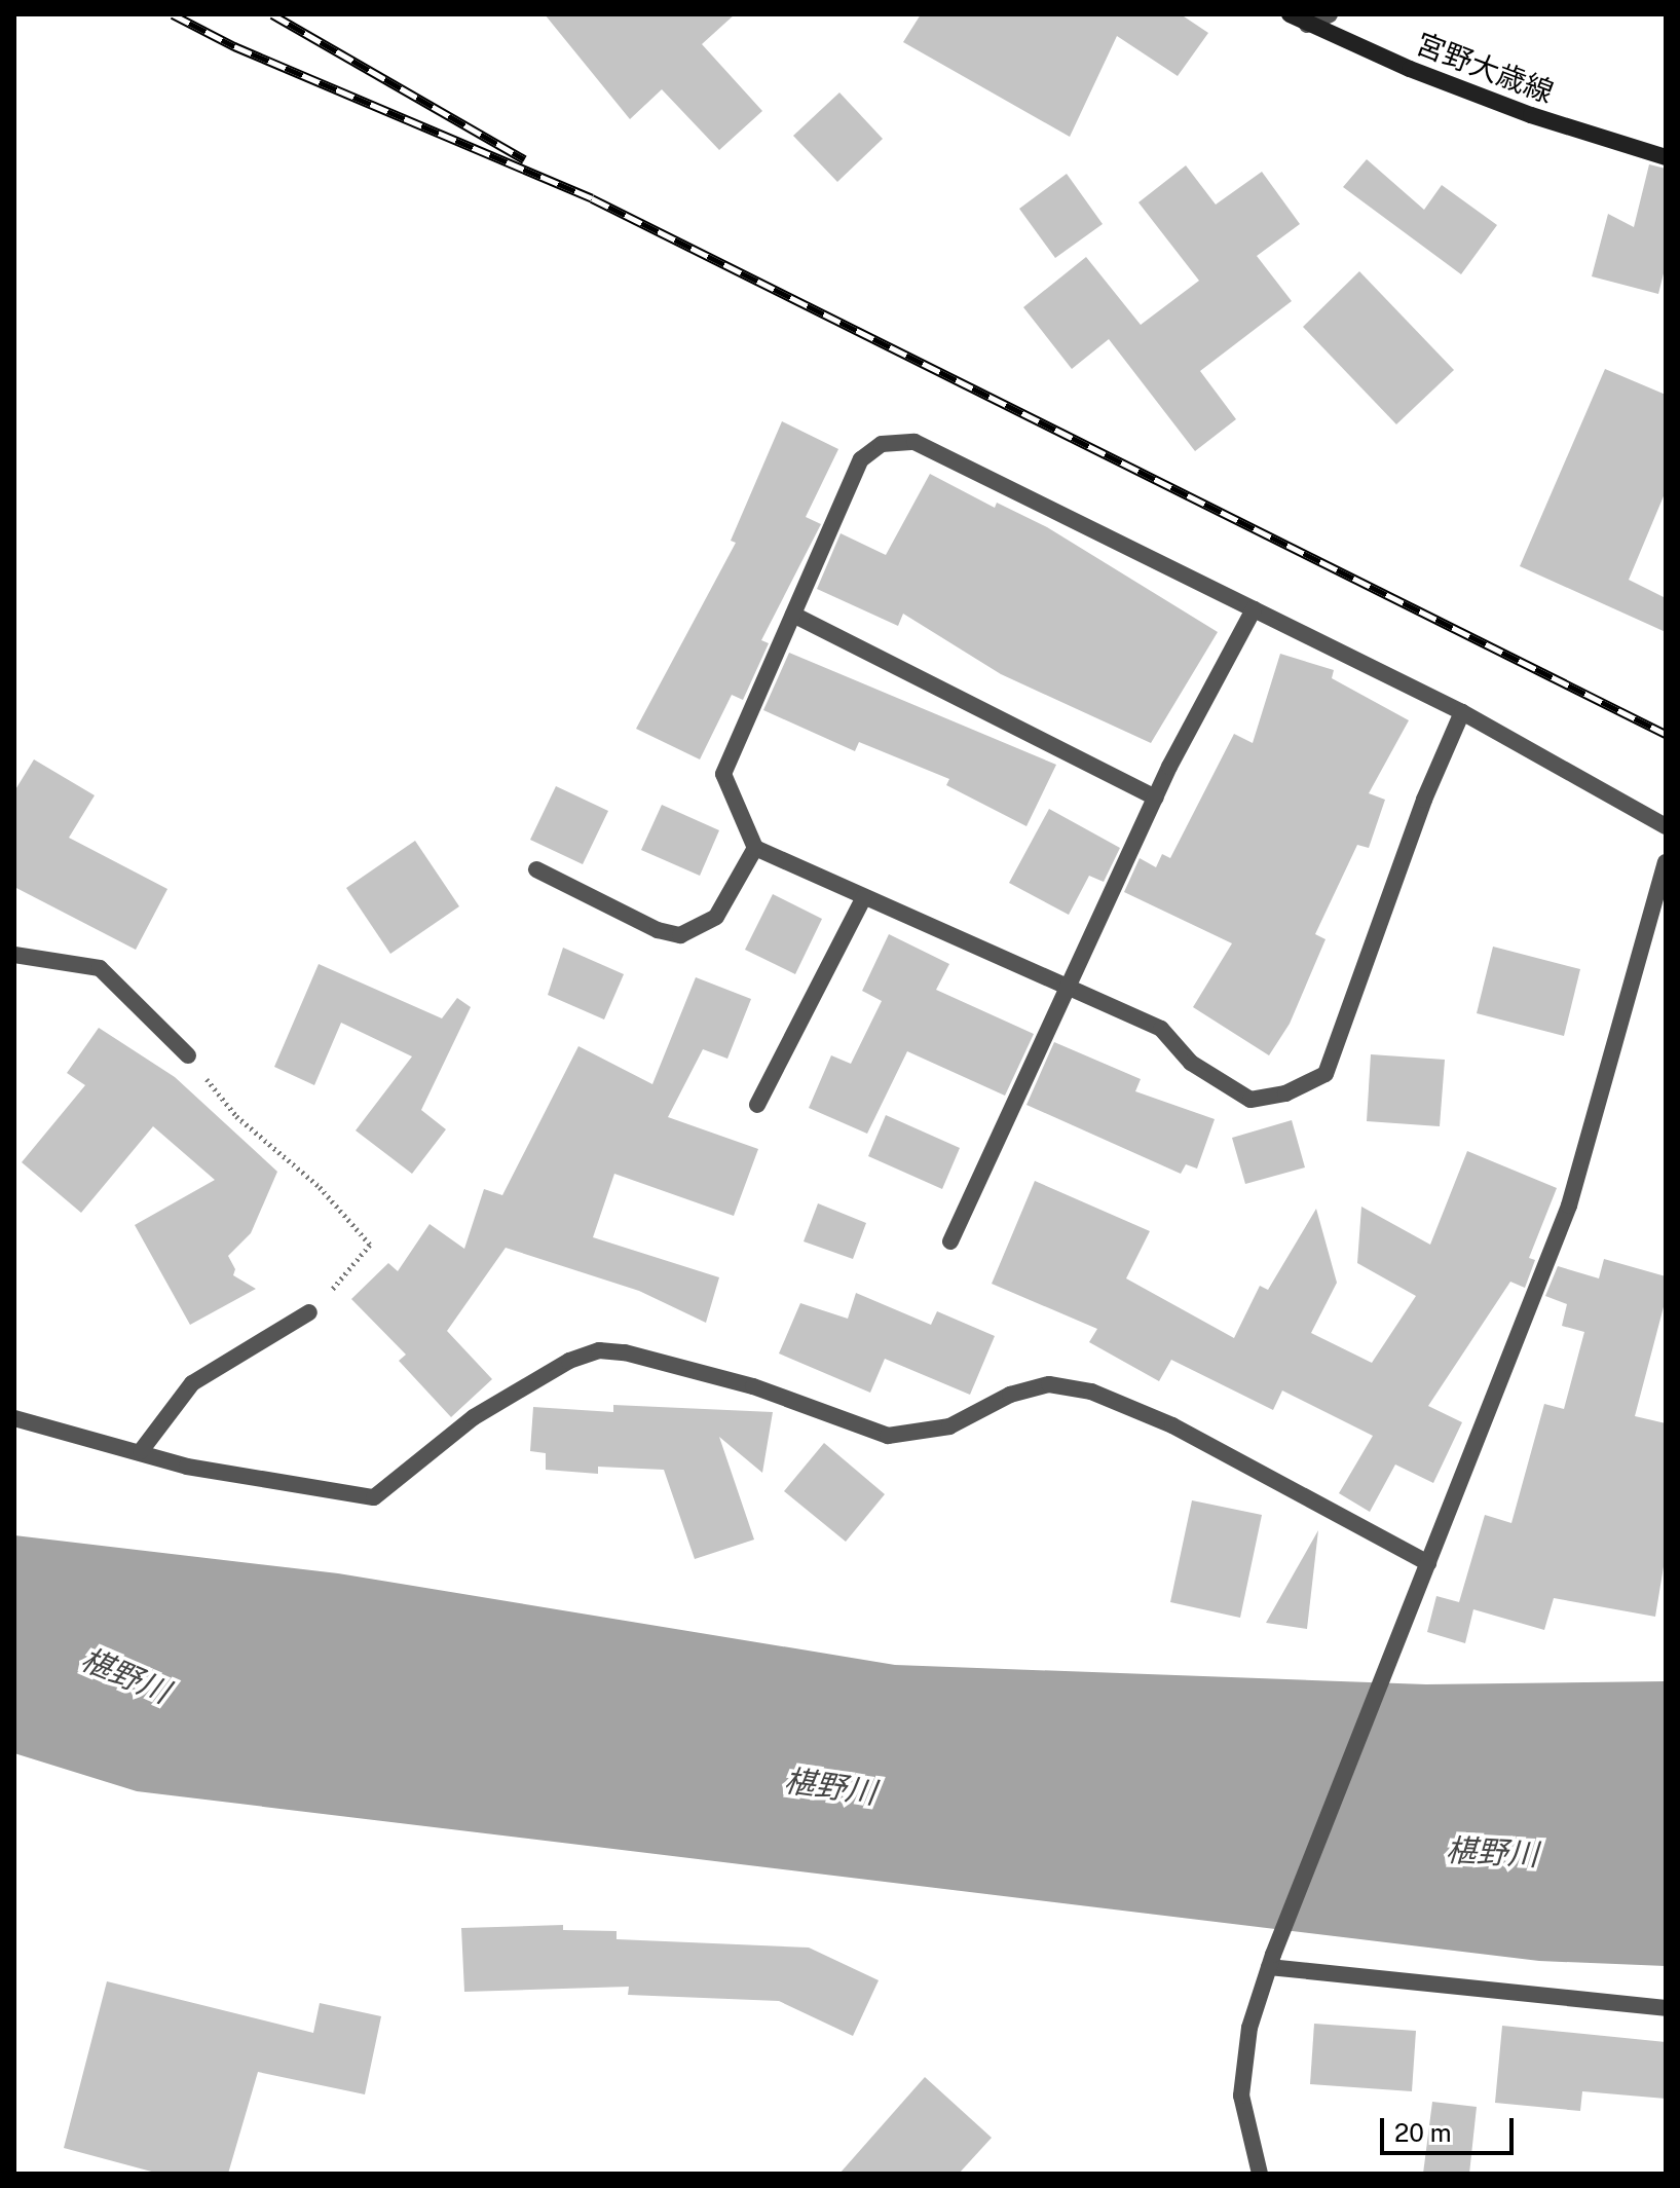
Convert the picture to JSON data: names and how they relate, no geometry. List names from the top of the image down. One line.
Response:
{"streets":{"main road":["宮野大歳線"]},"water":["椹野川"],"scale_bar":"20 m"}
